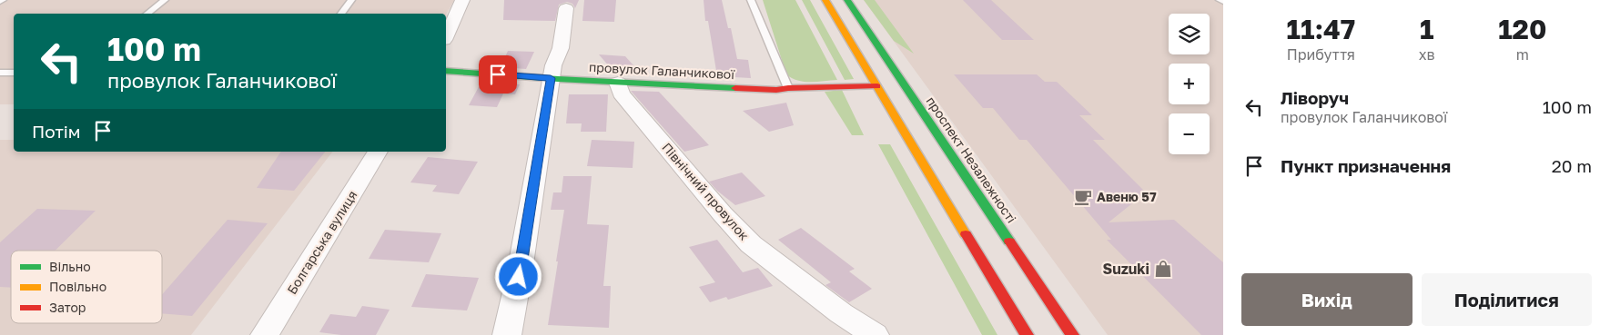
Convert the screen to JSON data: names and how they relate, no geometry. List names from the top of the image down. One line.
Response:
{"streets":{"main road":["провулок Галанчикової","проспект Незалежності"],"street":["Північний провулок","Болгарська вулиця"]},"crossings":[["провулок Галанчикової","Північний провулок"]],"places":{"cafe":["Авеню 57"],"shop":["Suzuki"]},"legend":["Вільно","Повільно","Затор"],"page":{"eta":["11:47","Прибуття","1","хв","120","m"],"map_buttons":["+","−"],"turn":["100 m","провулок Галанчикової"],"list":[{"name":"Ліворуч","note":"провулок Галанчикової","value":"100 m"},{"name":"Пункт призначення","value":"20 m"}],"then":"Потім","buttons":["Вихід","Поділитися"]}}
